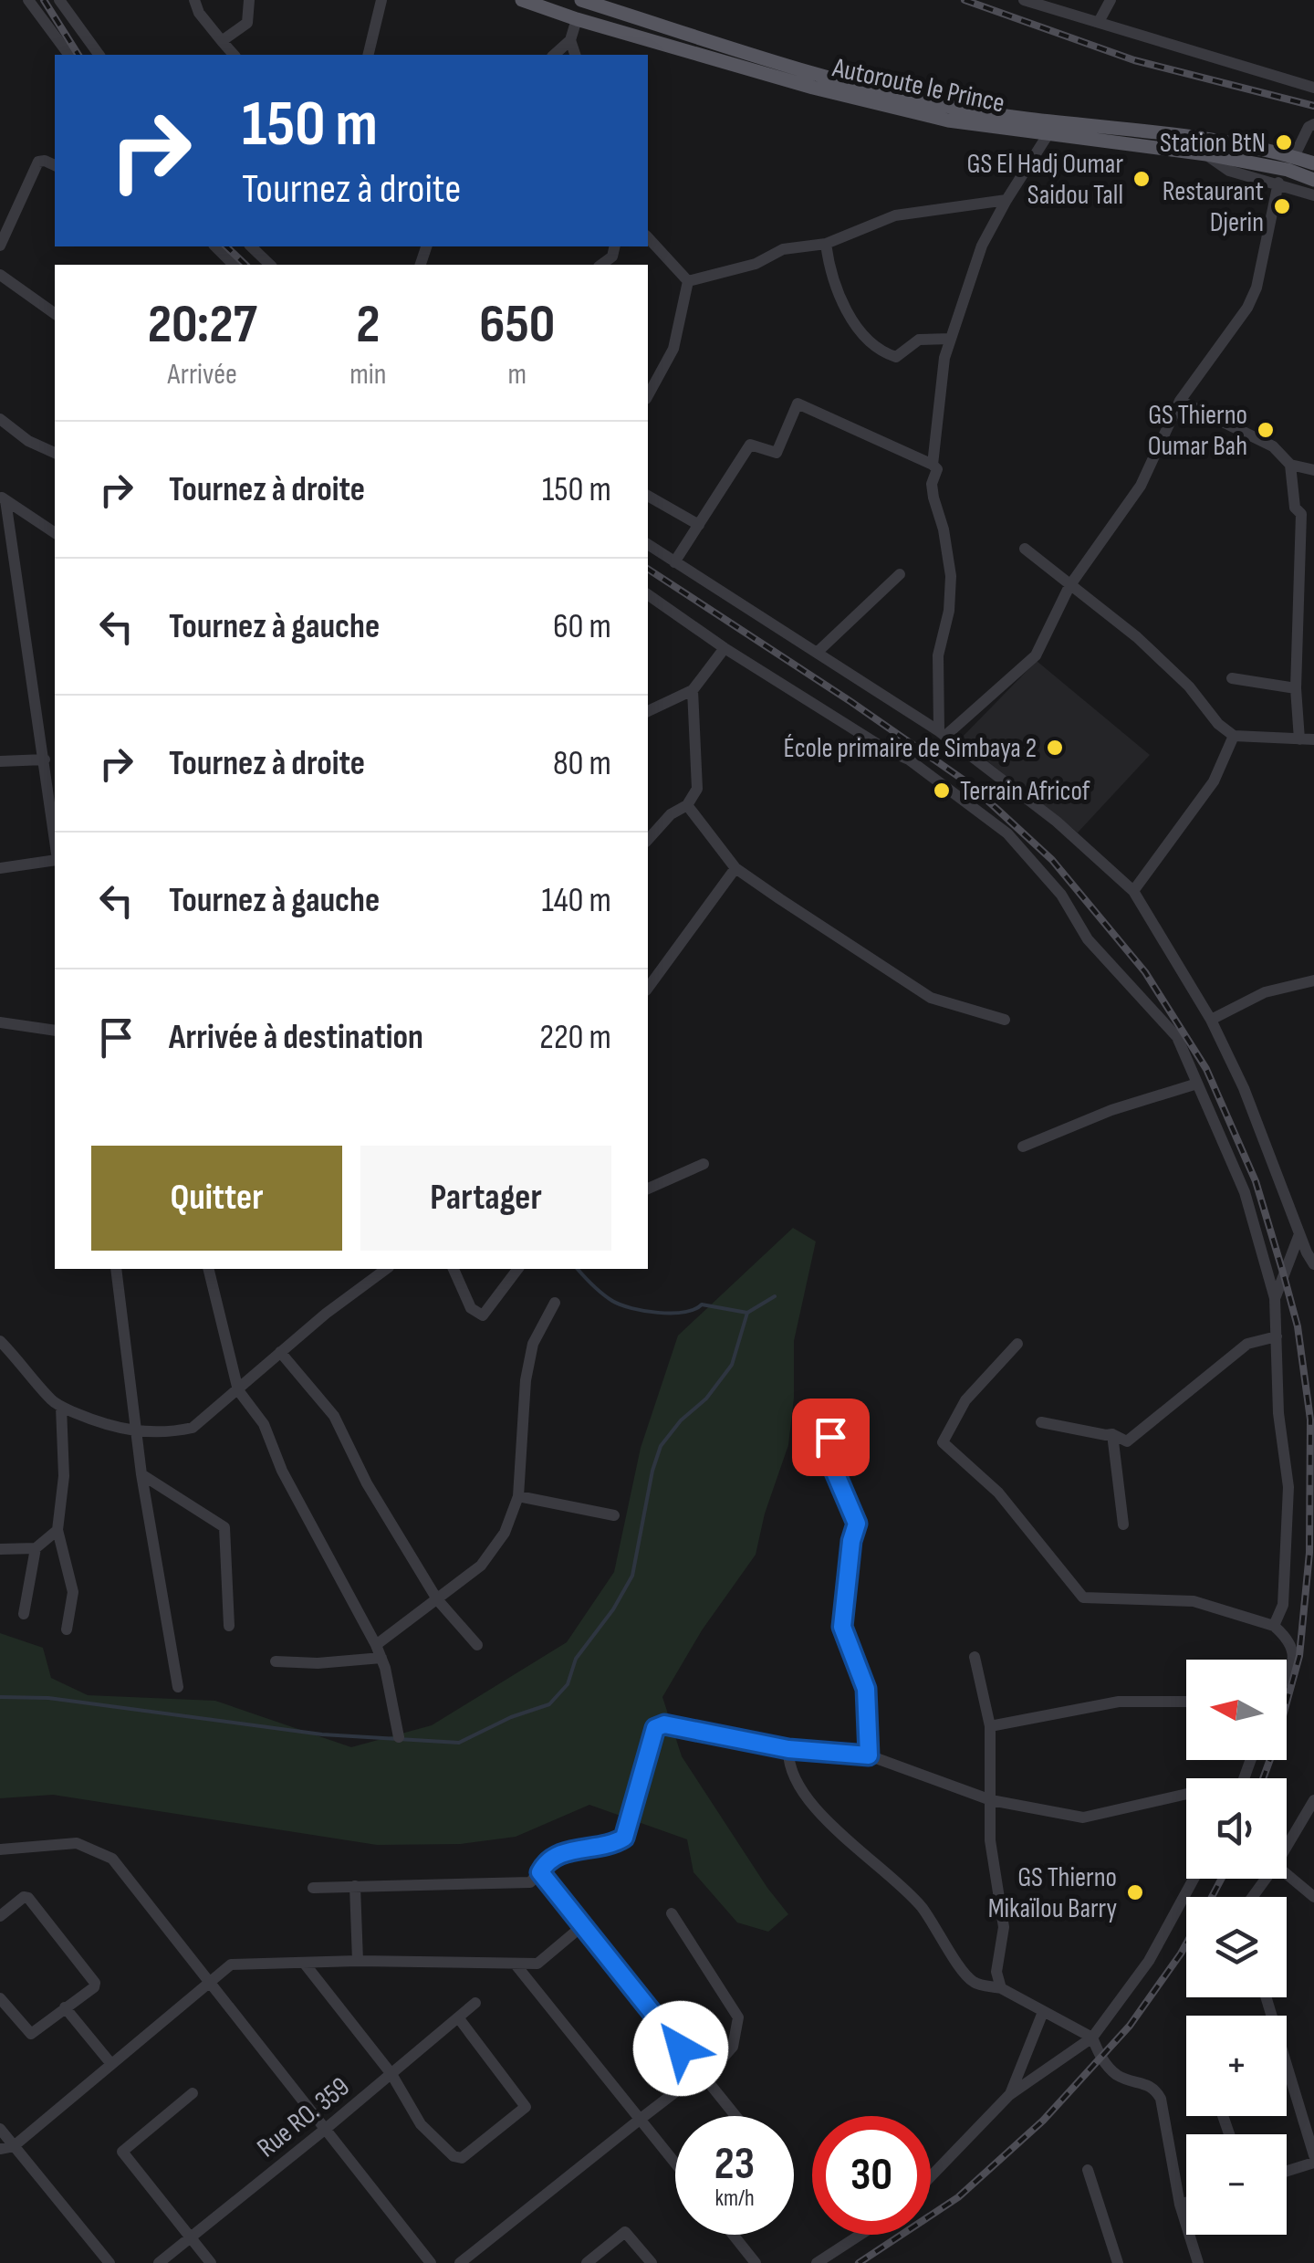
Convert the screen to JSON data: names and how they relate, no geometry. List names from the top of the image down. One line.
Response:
{"streets":{"main road":["Autoroute le Prince"],"street":["Rue RO. 359"]},"places":["Station BtN","GS El Hadj Oumar Saidou Tall","Restaurant Djerin","GS Thierno Oumar Bah","École primaire de Simbaya 2","Terrain Africof","GS Thierno Mikaïlou Barry"],"north":"left","page":{"turn":["150 m","Tournez à droite"],"eta":["20:27","Arrivée","2","min","650","m"],"list":[{"name":"Tournez à droite","value":"150 m"},{"name":"Tournez à gauche","value":"60 m"},{"name":"Tournez à droite","value":"80 m"},{"name":"Tournez à gauche","value":"140 m"},{"name":"Arrivée à destination","value":"220 m"}],"buttons":["Quitter","Partager"],"map_buttons":["+","−"],"speed":"23 km/h","limit":"30"}}
